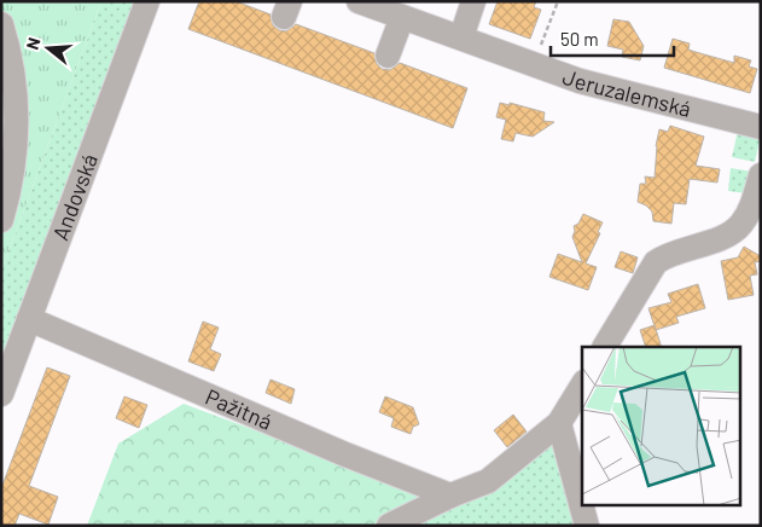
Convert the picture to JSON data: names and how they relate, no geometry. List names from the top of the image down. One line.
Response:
{"streets":{"street":["Jeruzalemská","Andovská","Pažitná"]},"crossings":[["Andovská","Pažitná"]],"scale_bar":"50 m","north":"left"}
